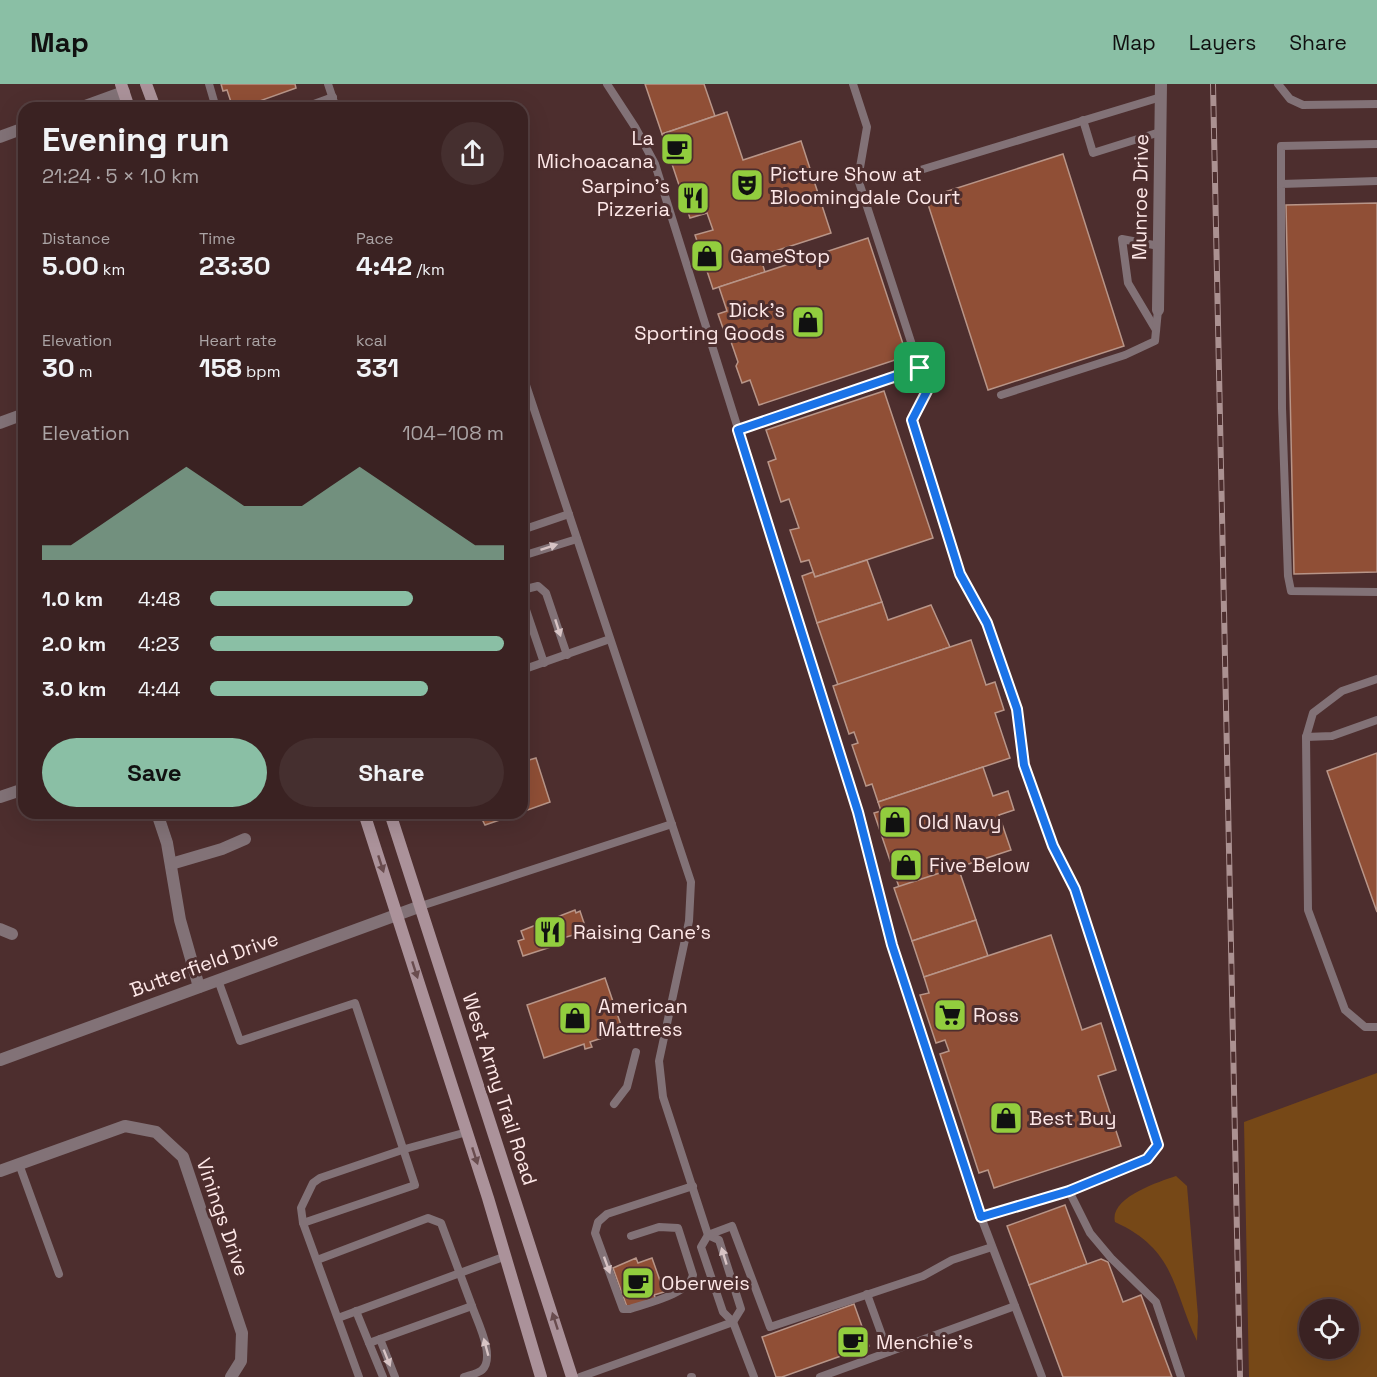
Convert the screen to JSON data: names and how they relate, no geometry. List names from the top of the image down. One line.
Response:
{"streets":{"main road":["West Army Trail Road"],"street":["Munroe Drive","Butterfield Drive","Vinings Drive"]},"crossings":[["Butterfield Drive","West Army Trail Road"]],"places":{"cafe":["La Michoacana","Oberweis","Menchie's"],"theatre":["Picture Show at Bloomingdale Court"],"restaurant":["Sarpino's Pizzeria","Raising Cane's"],"shop":["GameStop","Dick's Sporting Goods","Old Navy","Five Below","American Mattress","Best Buy"],"supermarket":["Ross"]},"page":{"header":"Map","nav":["Map","Layers","Share"],"heading":["Evening run","21:24 · 5 × 1.0 km"],"stats":[["Distance","5.00 km"],["Time","23:30"],["Pace","4:42 /km"],["Elevation","30 m"],["Heart rate","158 bpm"],["kcal","331"]],"chart":["Elevation","104–108 m"],"list":[{"name":"1.0 km","note":"4:48"},{"name":"2.0 km","note":"4:23"},{"name":"3.0 km","note":"4:44"}],"buttons":["Save","Share"]}}
